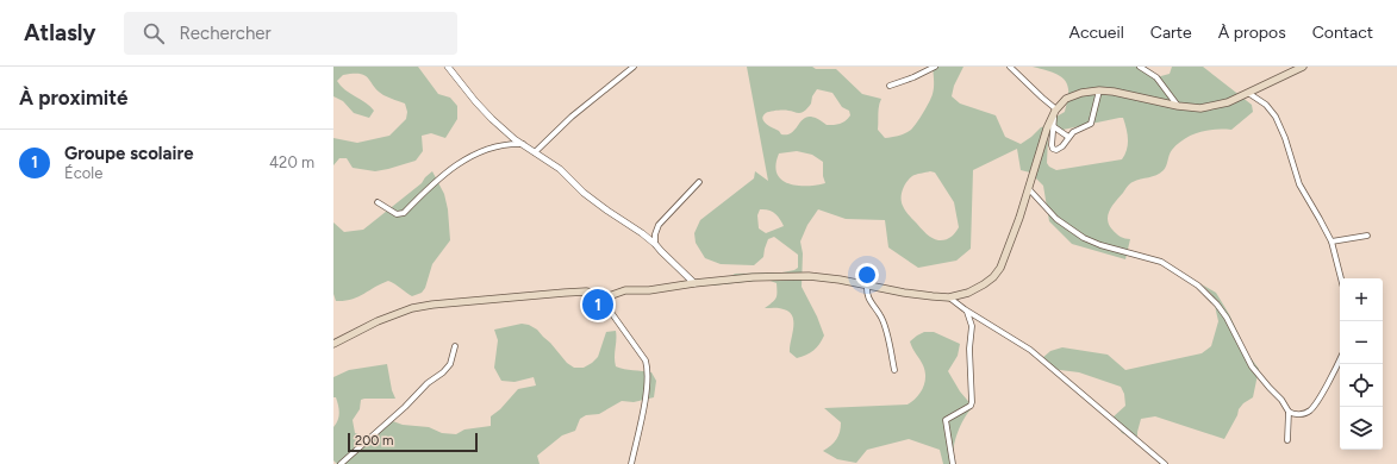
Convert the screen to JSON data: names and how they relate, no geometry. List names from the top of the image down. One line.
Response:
{"scale_bar":"200 m","page":{"header":"Atlasly","search":"Rechercher","nav":["Accueil","Carte","À propos","Contact"],"heading":"À proximité","list":[{"mark":"1","name":"Groupe scolaire","note":"École","value":"420 m"}],"map_buttons":["+","−"],"pins":"1","scale":"200 m"}}
